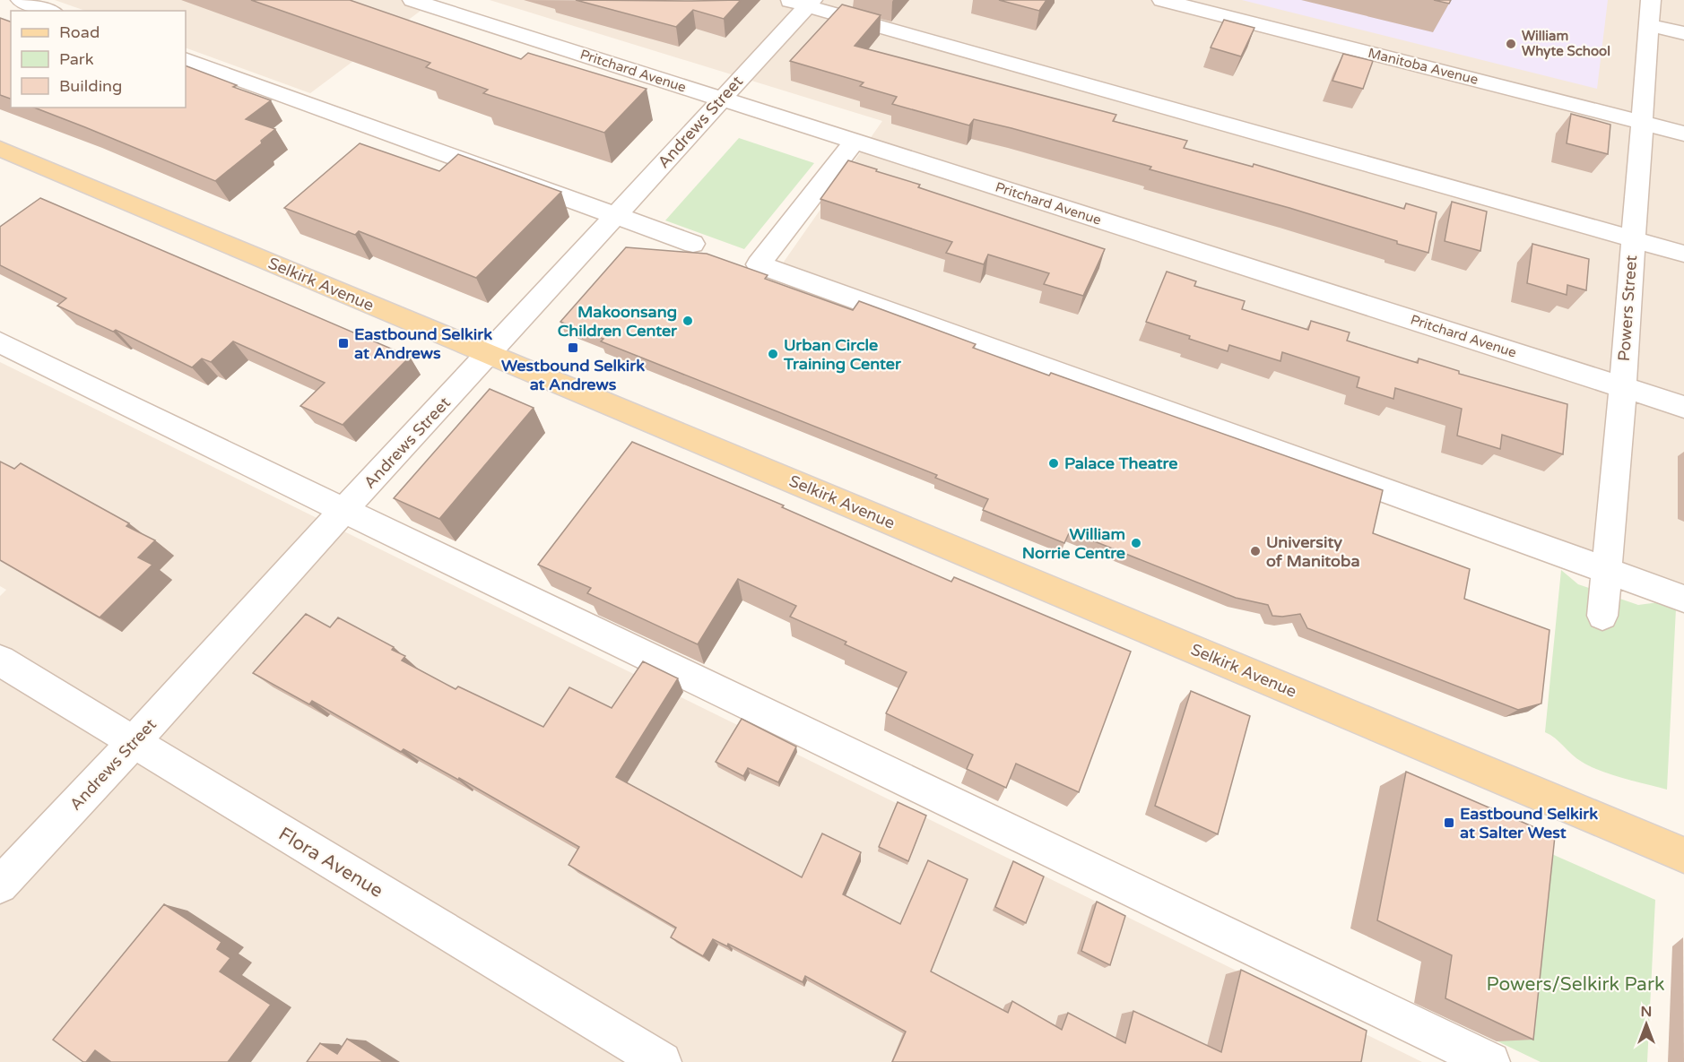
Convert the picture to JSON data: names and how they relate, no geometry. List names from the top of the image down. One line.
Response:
{"streets":{"main road":["Selkirk Avenue"],"street":["Manitoba Avenue","Pritchard Avenue","Andrews Street","Powers Street","Flora Avenue"]},"crossings":[["Manitoba Avenue","Powers Street"],["Pritchard Avenue","Andrews Street"],["Pritchard Avenue","Powers Street"],["Andrews Street","Selkirk Avenue"],["Andrews Street","Flora Avenue"]],"parks":["Powers/Selkirk Park"],"places":{"other":["William Whyte School","Makoonsang Children Center","Urban Circle Training Center","Palace Theatre","William Norrie Centre","University of Manitoba"],"transit":["Eastbound Selkirk at Andrews","Westbound Selkirk at Andrews","Eastbound Selkirk at Salter West"]},"legend":["Road","Park","Building"],"north":"top"}
